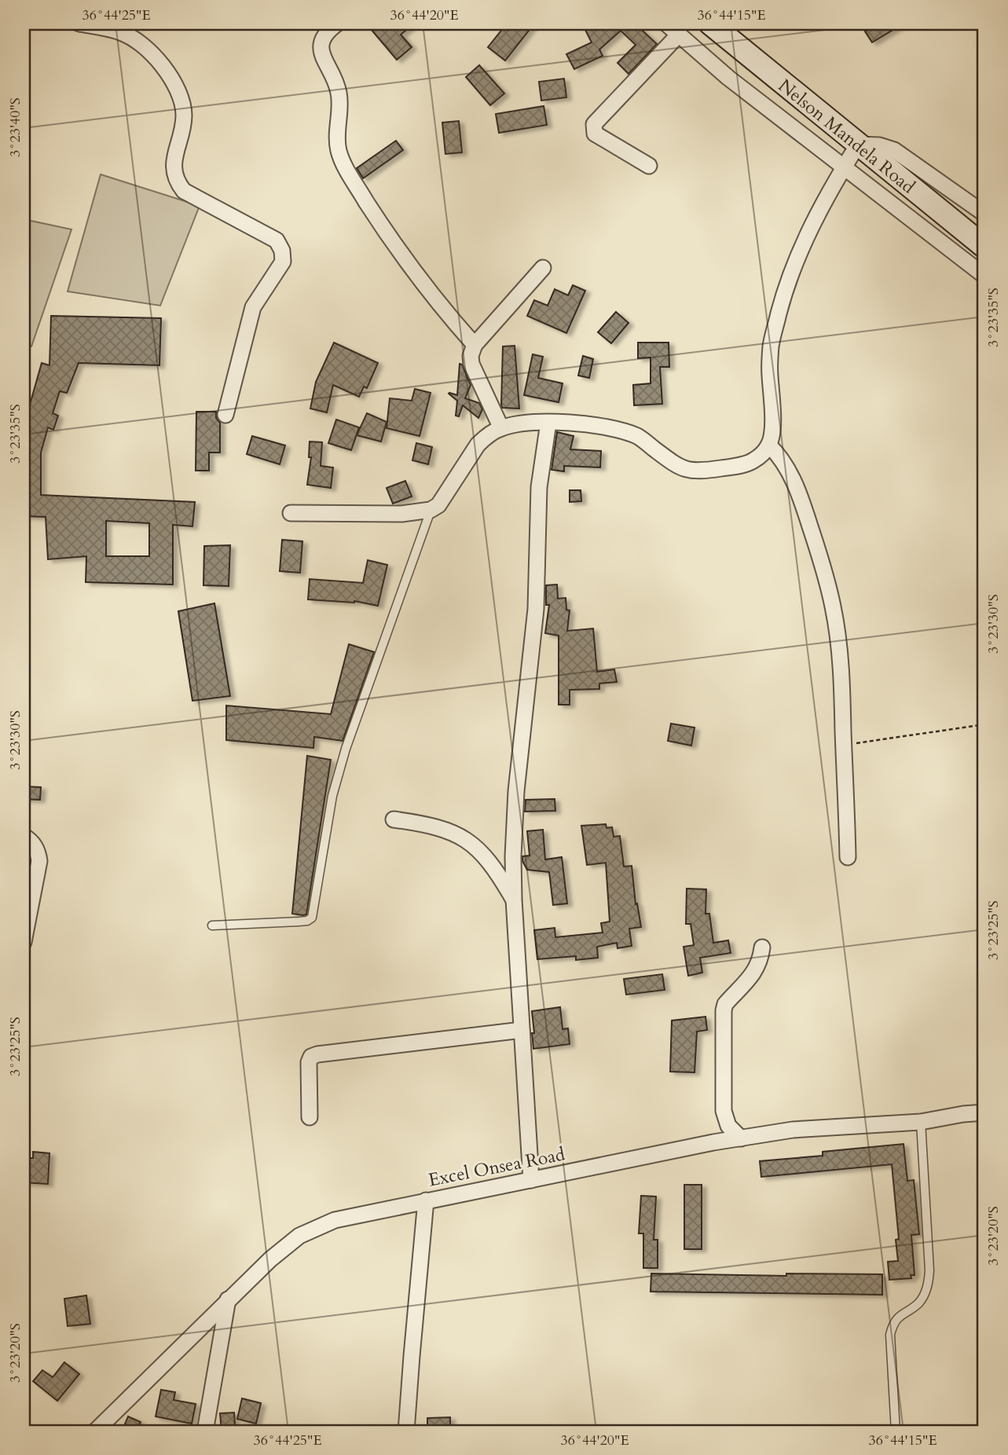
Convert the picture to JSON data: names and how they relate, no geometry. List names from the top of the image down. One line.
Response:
{"streets":{"main road":["Nelson Mandela Road"],"street":["Excel Onsea Road"]},"coordinates":["36°44'25\"E","36°44'20\"E","36°44'15\"E","3°23'40\"S","3°23'35\"S","3°23'30\"S","3°23'25\"S","3°23'20\"S"]}
